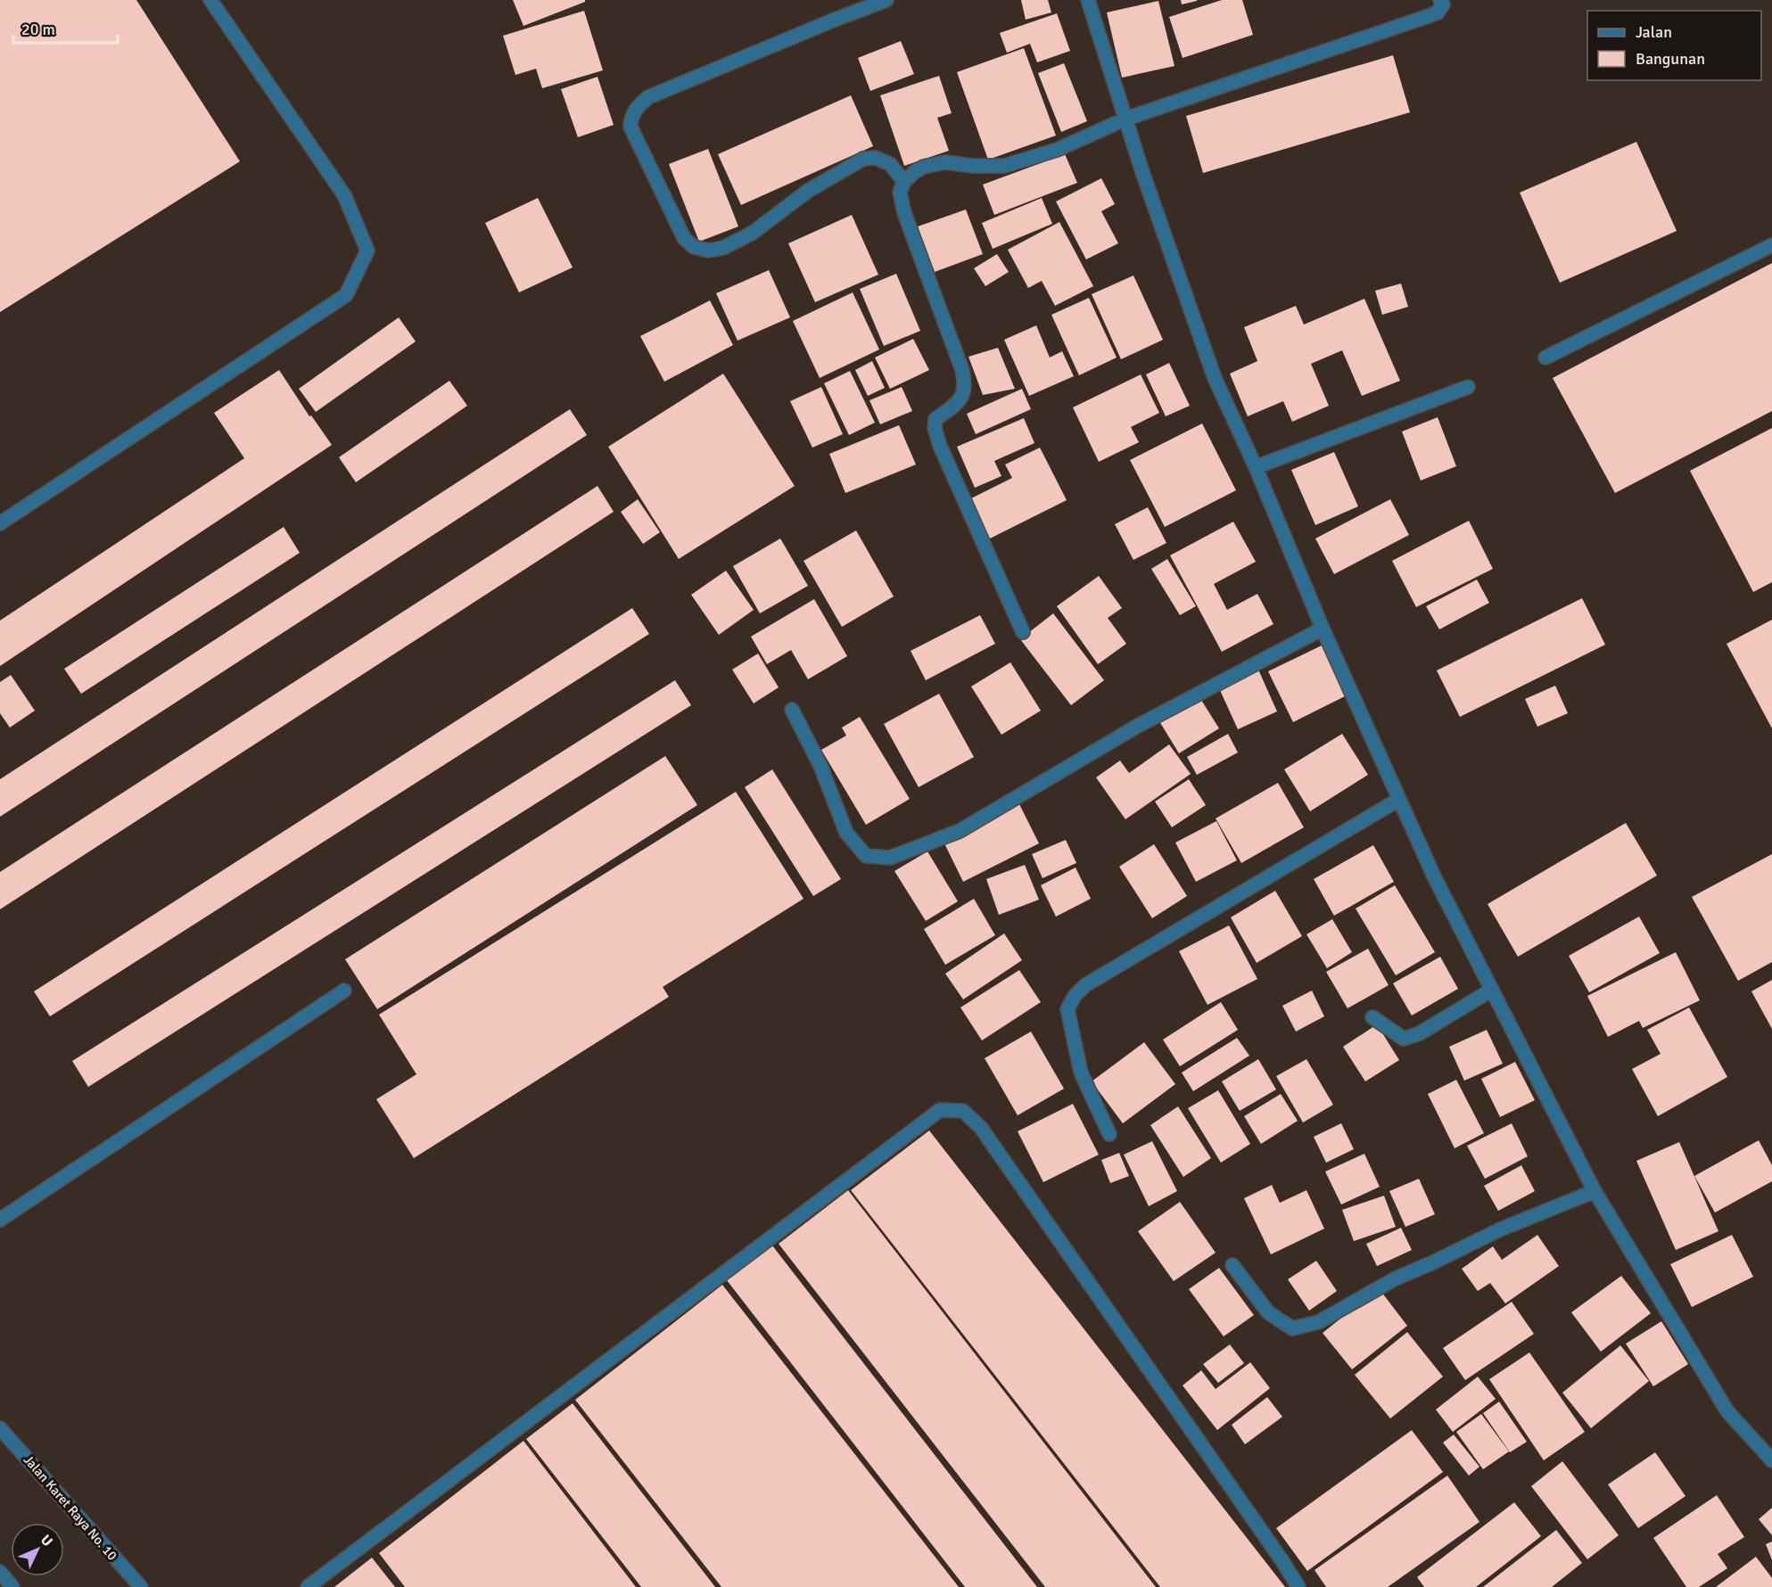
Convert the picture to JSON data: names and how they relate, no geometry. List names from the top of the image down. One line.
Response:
{"streets":{"street":["Jalan Karet Raya No. 10"]},"legend":["Jalan","Bangunan"],"scale_bar":"20 m","north":"top right"}
